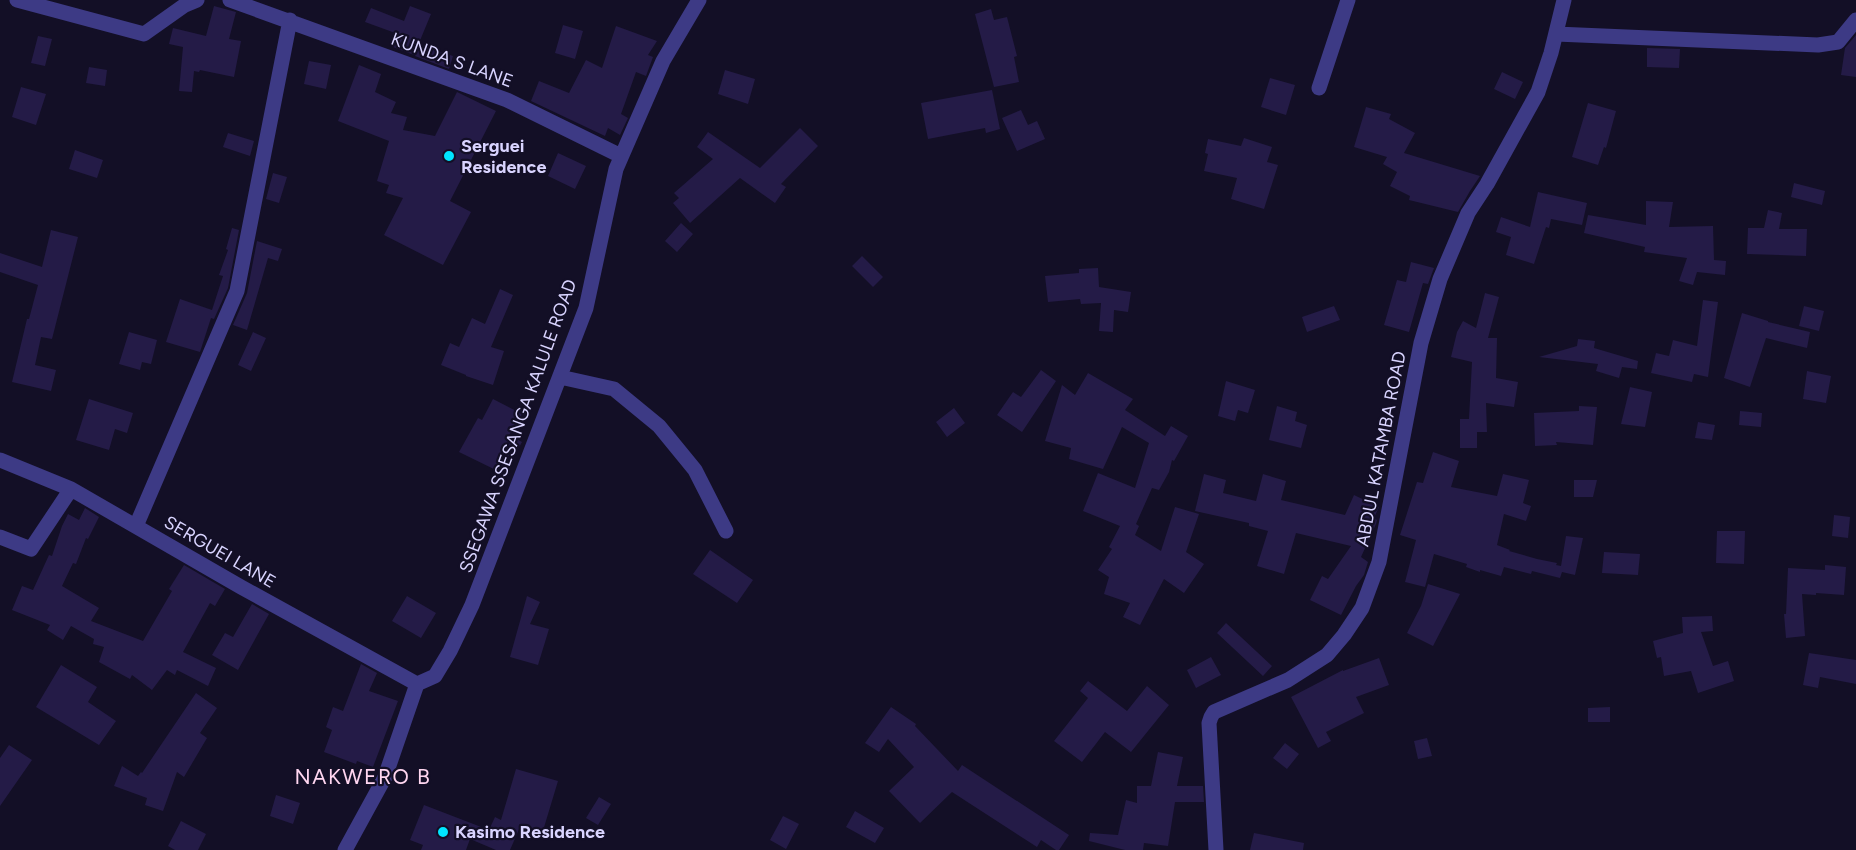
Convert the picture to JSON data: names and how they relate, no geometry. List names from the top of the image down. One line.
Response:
{"streets":{"street":["KUNDA S LANE","SSEGAWA SSESANGA KALULE ROAD","ABDUL KATAMBA ROAD","SERGUEI LANE"]},"crossings":[["KUNDA S LANE","SSEGAWA SSESANGA KALULE ROAD"],["SSEGAWA SSESANGA KALULE ROAD","SERGUEI LANE"]],"districts":["NAKWERO B"],"places":["Serguei Residence","Kasimo Residence"]}
